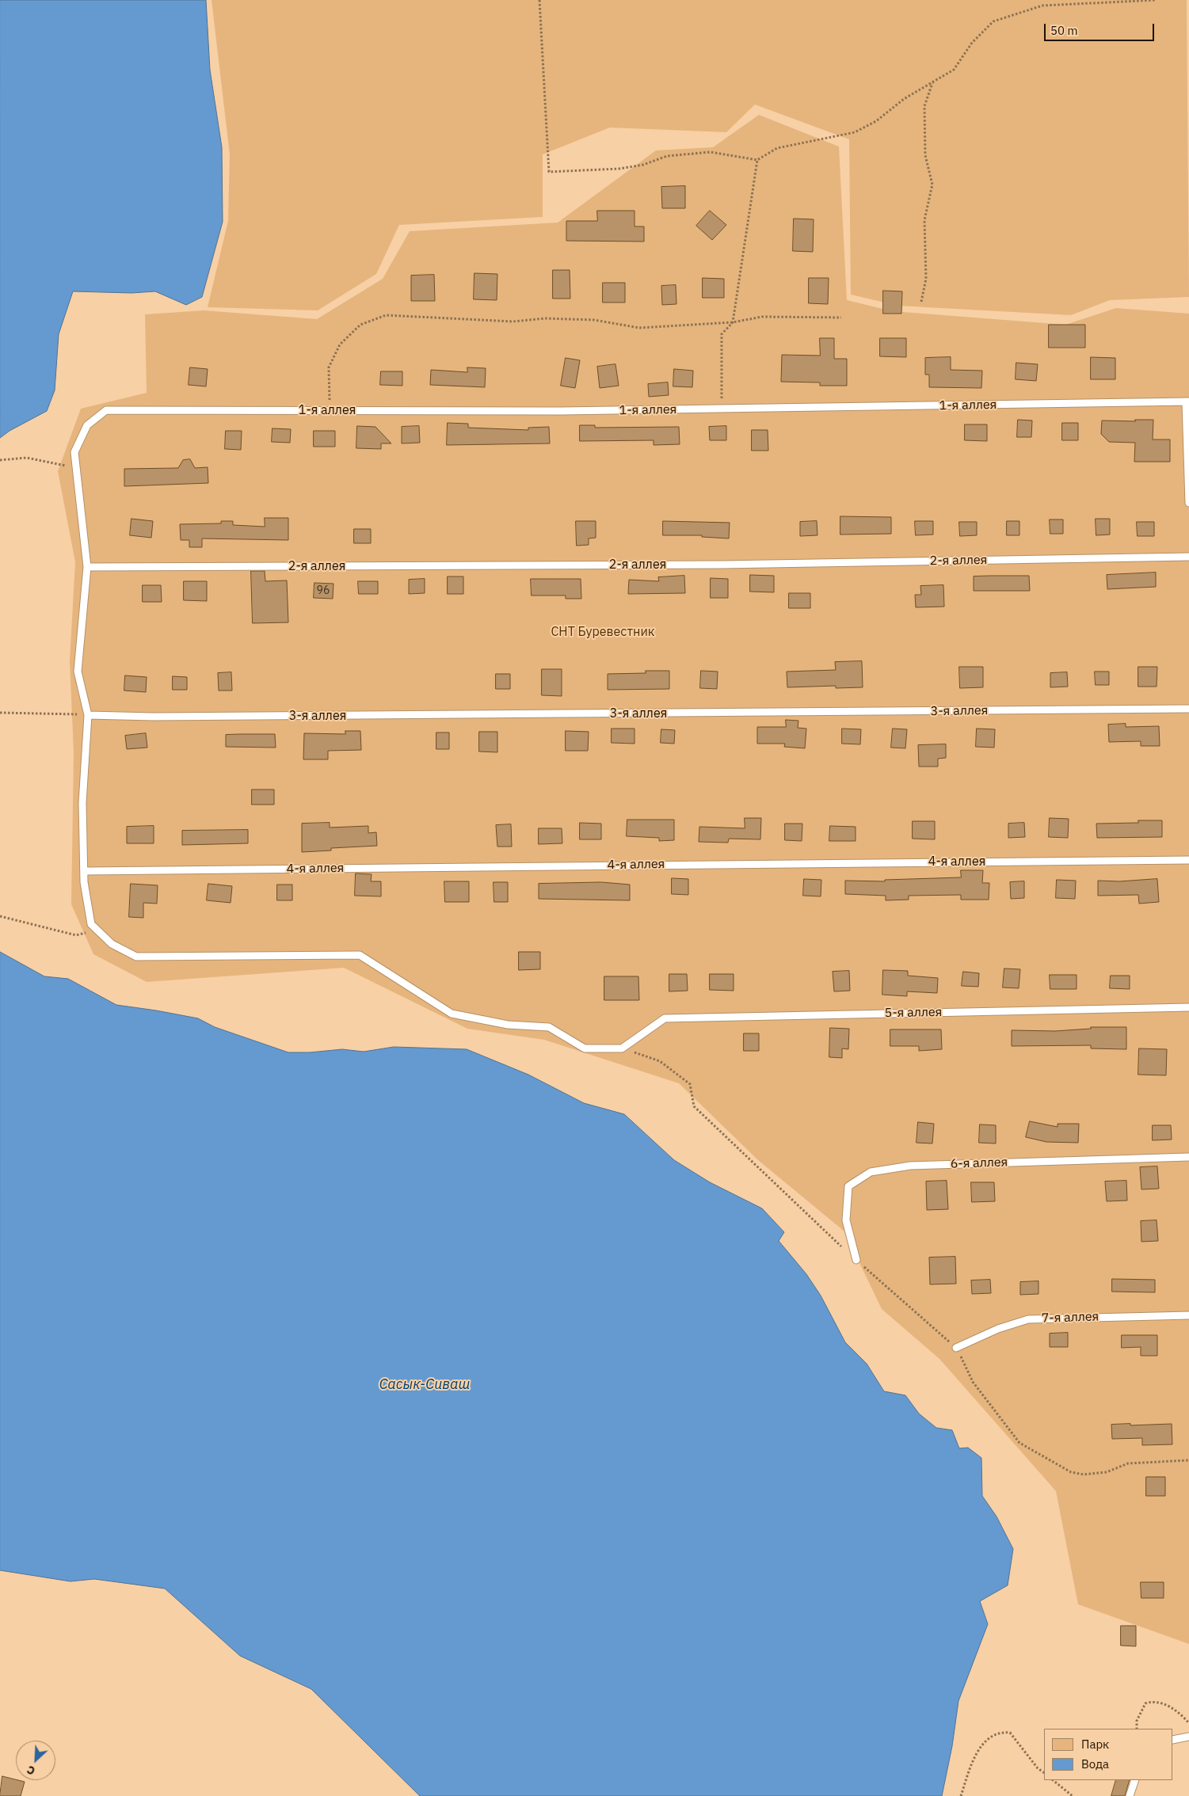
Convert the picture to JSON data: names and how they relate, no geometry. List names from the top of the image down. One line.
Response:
{"streets":{"lane":["1-я аллея","2-я аллея","3-я аллея","4-я аллея","5-я аллея","6-я аллея","7-я аллея"]},"water":["Сасык-Сиваш"],"parks":["СНТ Буревестник"],"house_numbers":["96"],"legend":["Парк","Вода"],"scale_bar":"50 m","north":"bottom left"}
